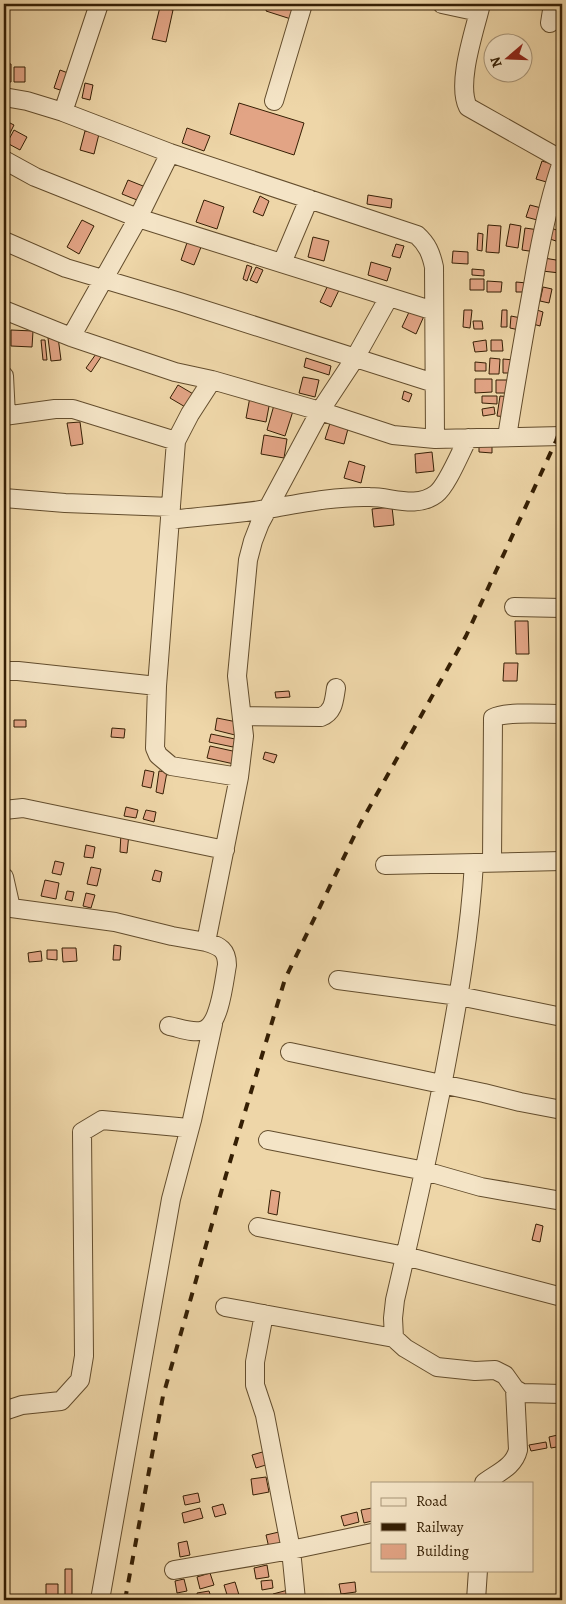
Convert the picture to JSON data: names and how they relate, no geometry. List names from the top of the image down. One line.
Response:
{"legend":["Road","Railway","Building"],"north":"left"}
